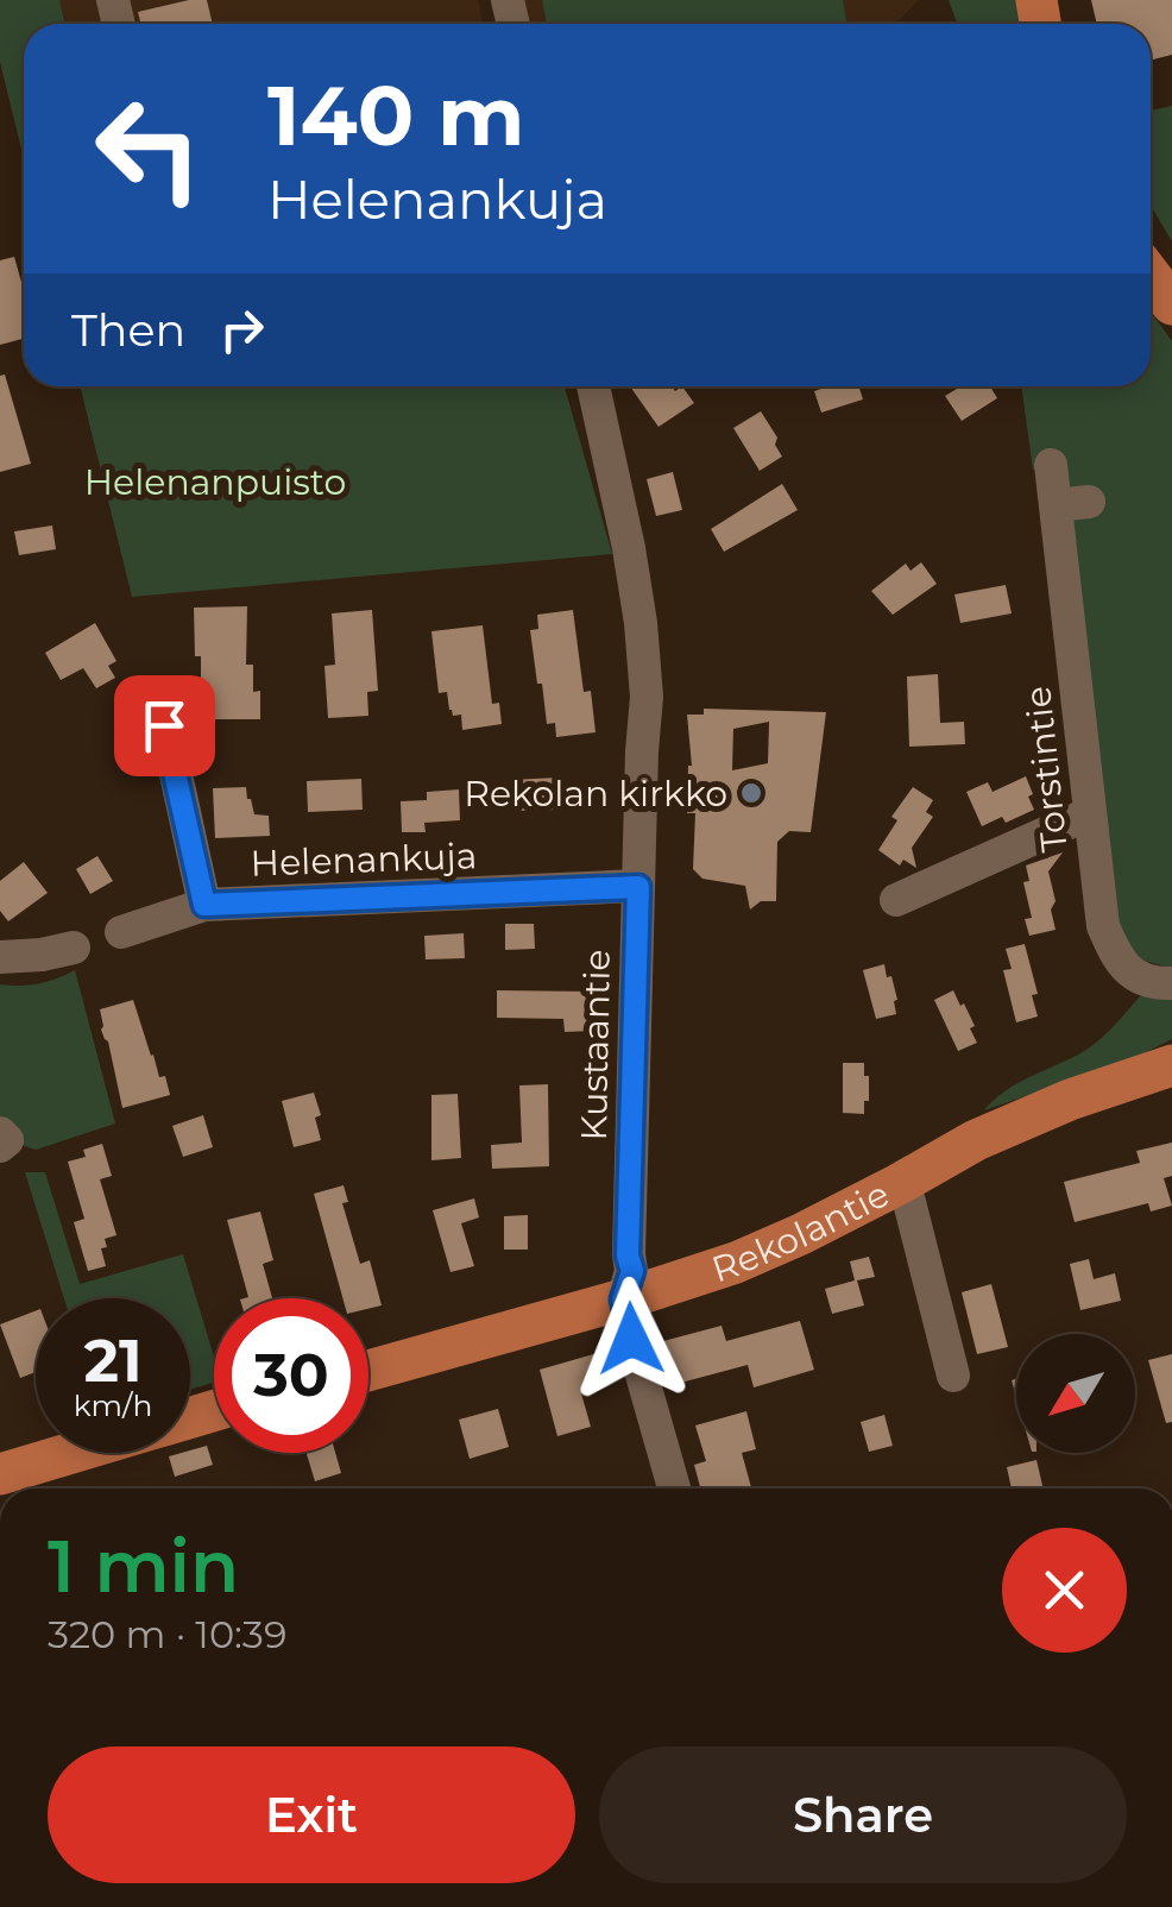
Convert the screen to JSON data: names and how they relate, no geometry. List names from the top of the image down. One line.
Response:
{"streets":{"main road":["Rekolantie"],"street":["Torstintie","Helenankuja","Kustaantie"]},"crossings":[["Helenankuja","Kustaantie"],["Kustaantie","Rekolantie"]],"parks":["Helenanpuisto"],"places":["Rekolan kirkko"],"north":"bottom left","page":{"turn":["140 m","Helenankuja"],"then":"Then","speed":"21 km/h","limit":"30","heading":["1 min","320 m · 10:39"],"buttons":["Exit","Share"]}}
